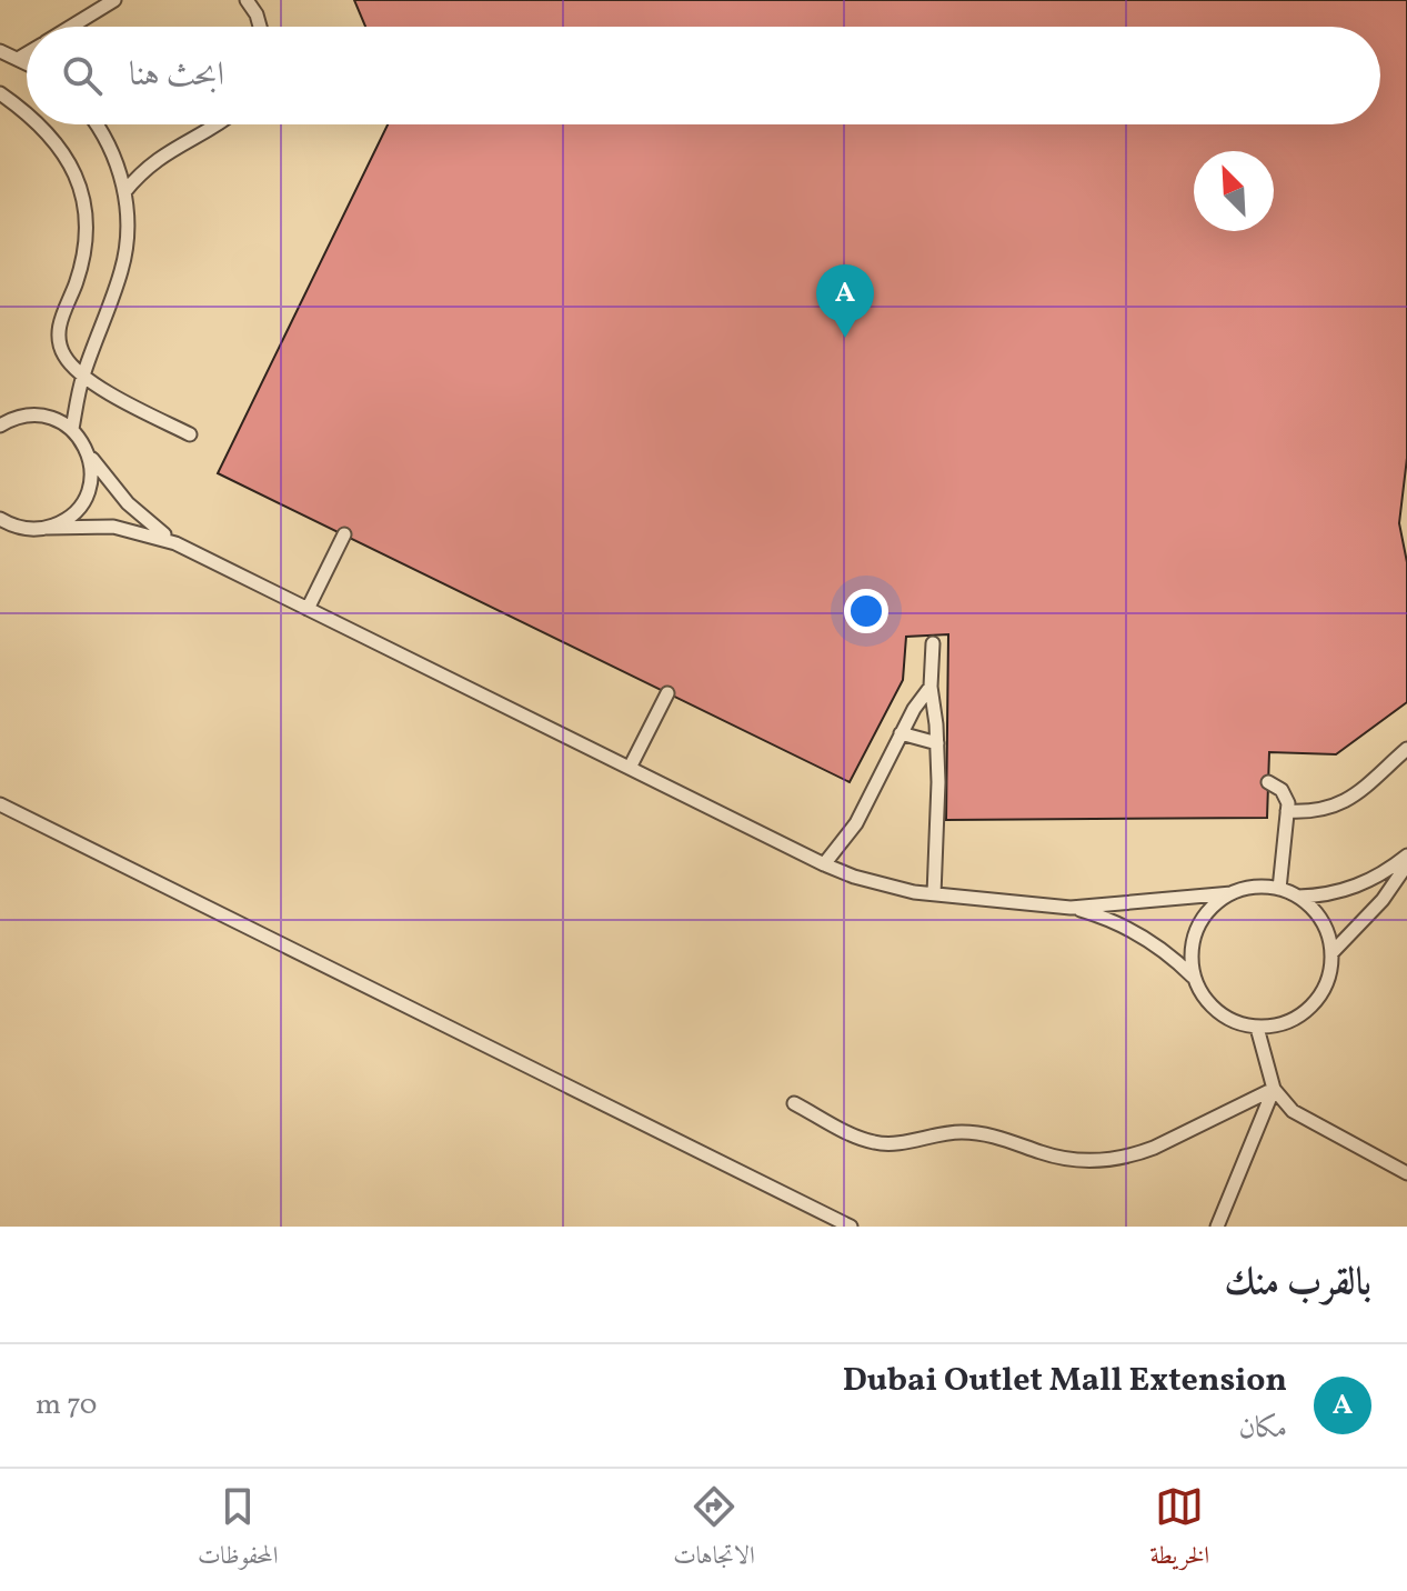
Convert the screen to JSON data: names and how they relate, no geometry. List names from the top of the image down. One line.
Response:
{"north":"top left","page":{"search":"ابحث هنا","pins":"A","heading":"بالقرب منك","list":[{"mark":"A","name":"Dubai Outlet Mall Extension","note":"مكان","value":"70 m"}],"nav":["الخريطة","الاتجاهات","المحفوظات"]}}
